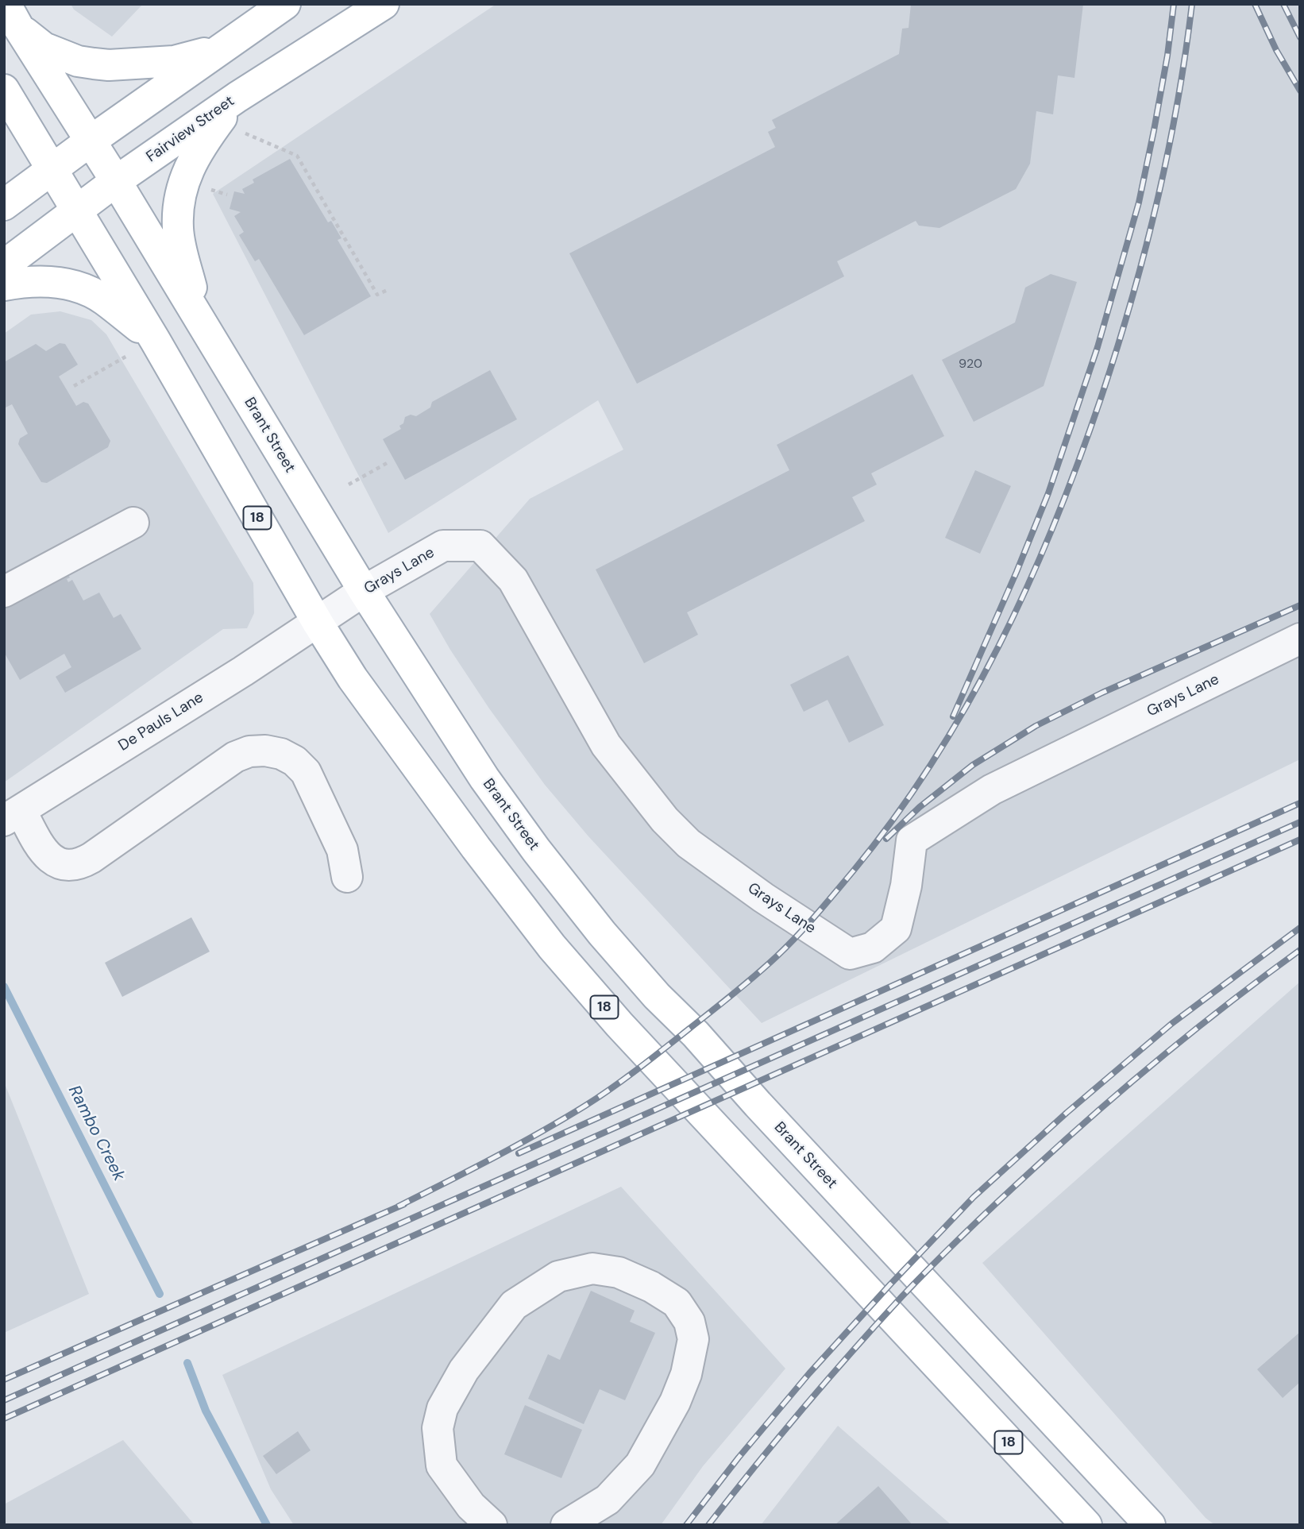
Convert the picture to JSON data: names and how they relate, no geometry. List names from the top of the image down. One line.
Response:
{"streets":{"main road":["Fairview Street","Brant Street","18"],"lane":["Grays Lane","De Pauls Lane"]},"crossings":[["Fairview Street","Brant Street"],["Fairview Street","18"],["Brant Street","Grays Lane"],["18","Grays Lane"],["18","De Pauls Lane"],["Grays Lane","De Pauls Lane"]],"water":["Rambo Creek"],"house_numbers":["920"]}
